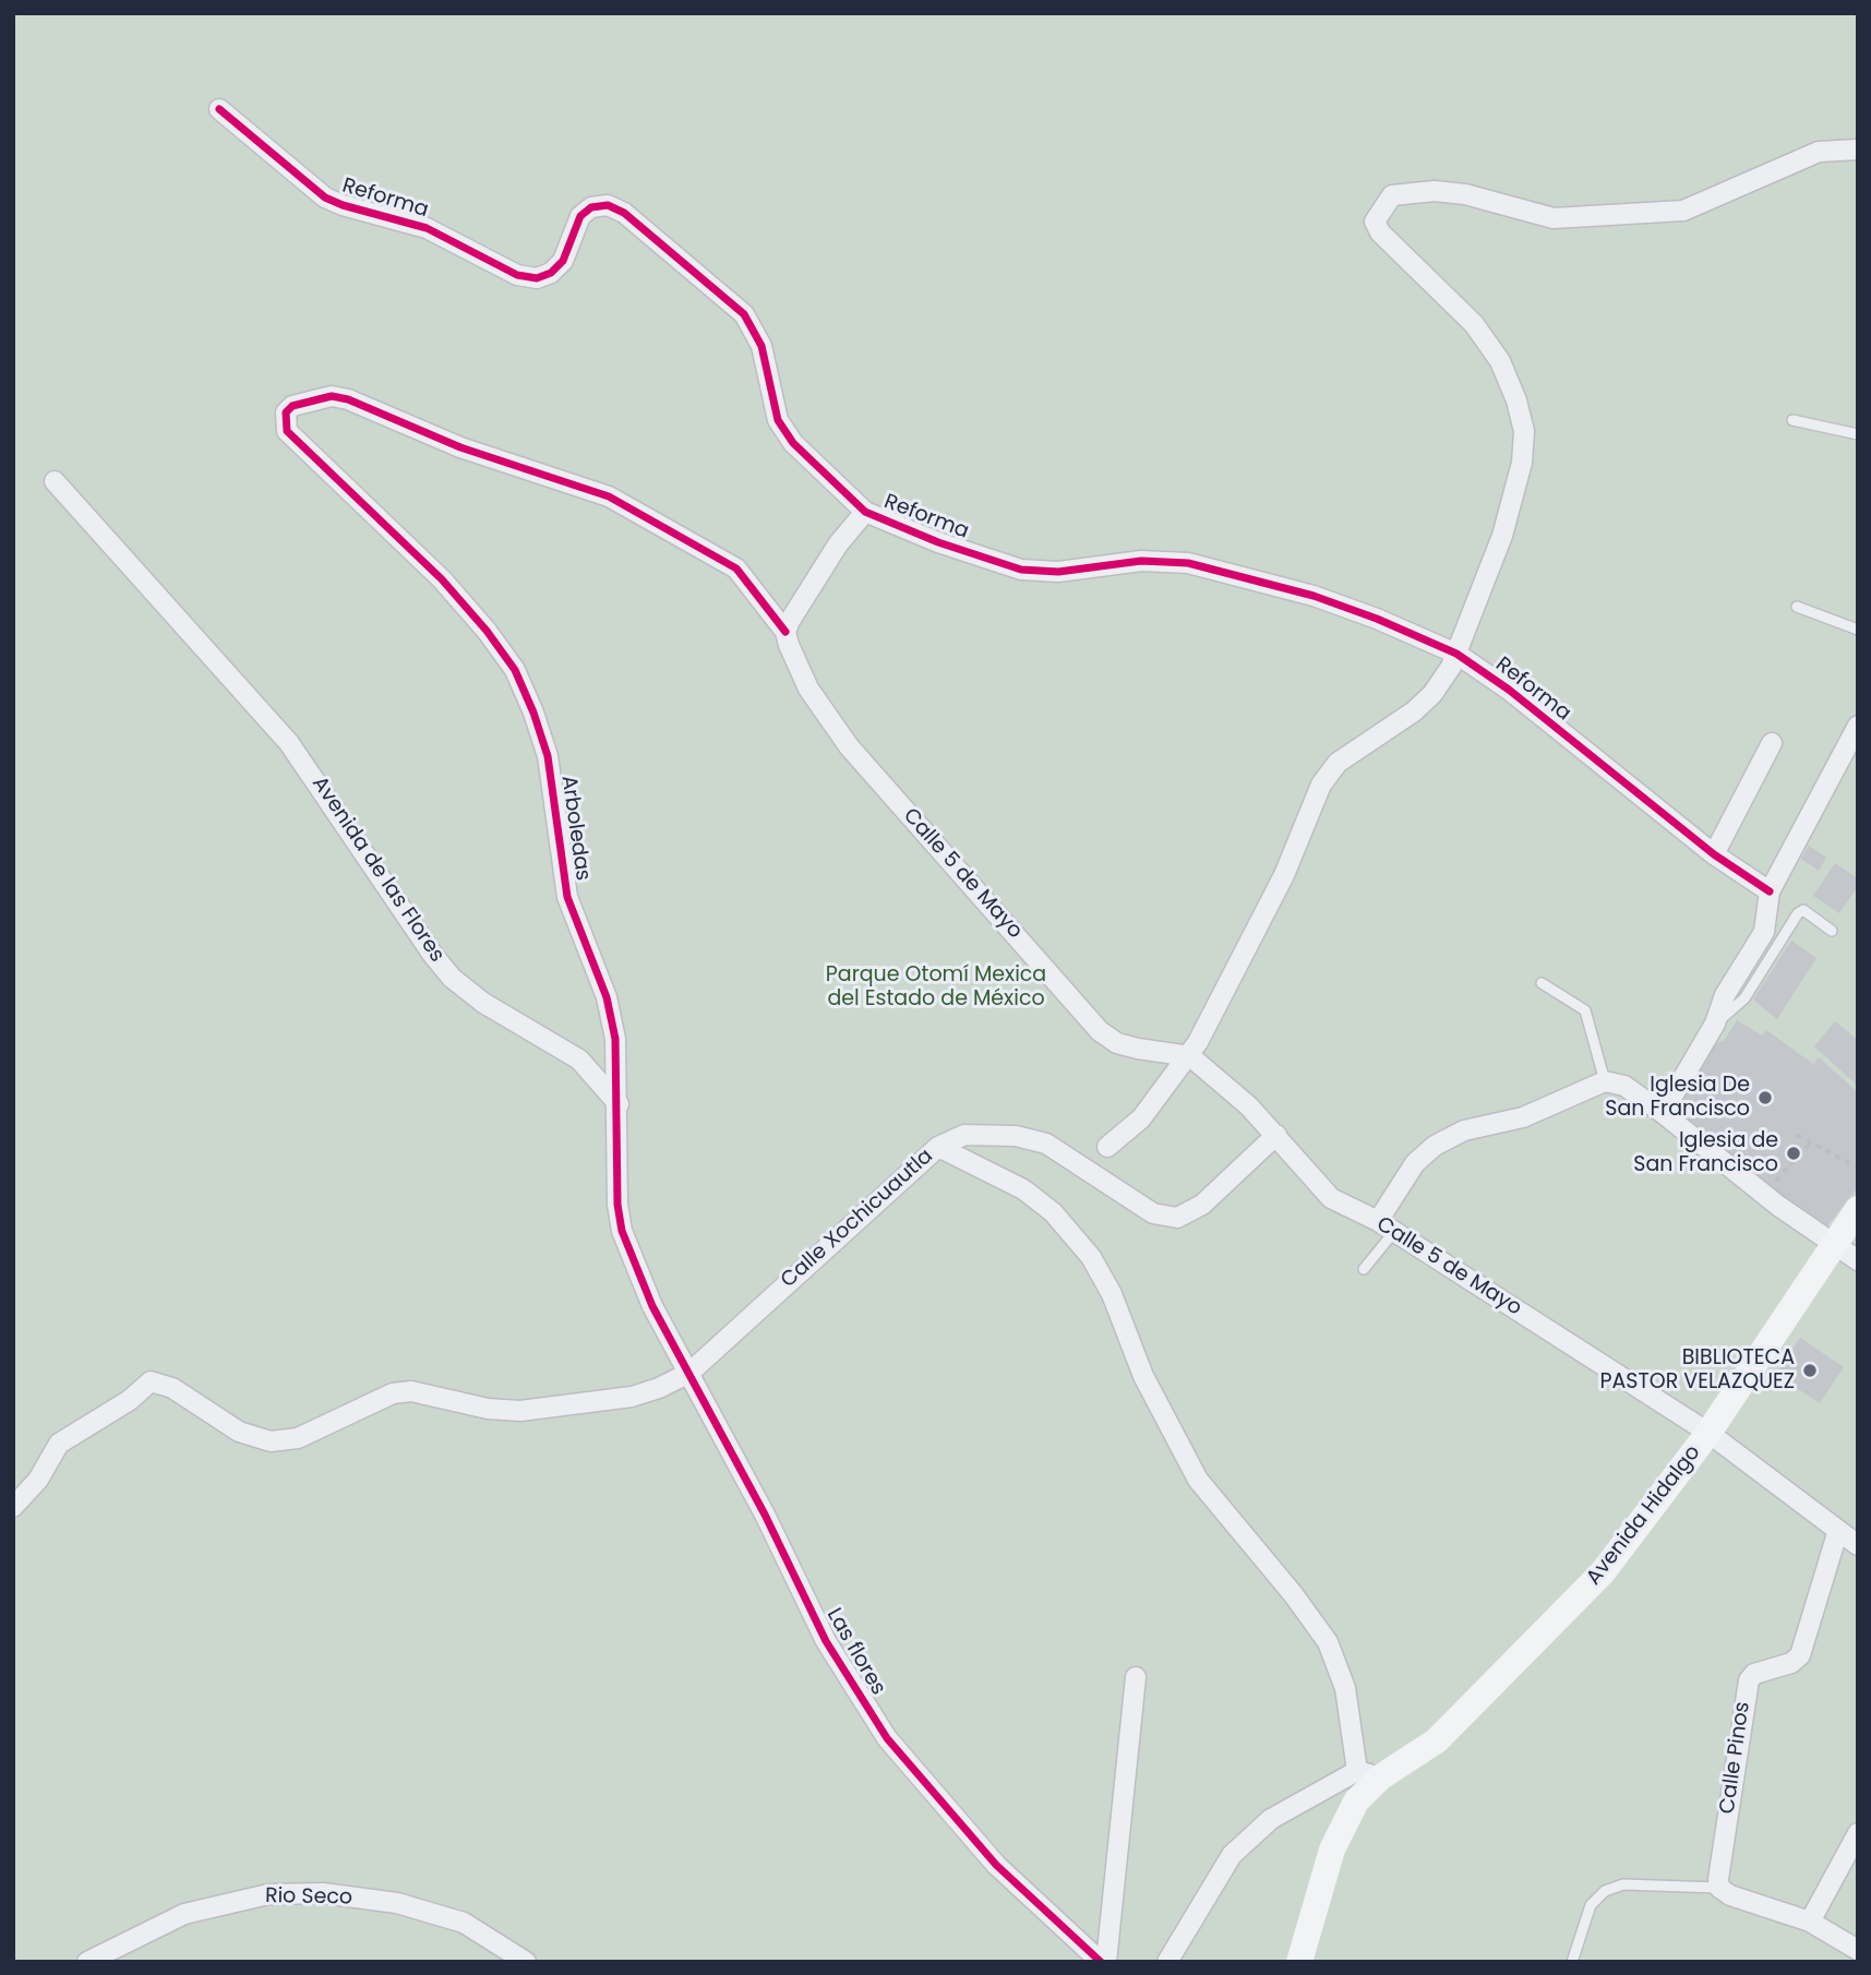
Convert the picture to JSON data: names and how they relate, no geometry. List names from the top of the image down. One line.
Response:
{"streets":{"main road":["Avenida Hidalgo"],"street":["Reforma","Arboledas","Avenida de las Flores","Calle 5 de Mayo","Calle Xochicuautla","Las flores","Calle Pinos","Rio Seco"]},"crossings":[["Arboledas","Avenida de las Flores"],["Arboledas","Calle 5 de Mayo"],["Arboledas","Las flores"],["Avenida de las Flores","Las flores"],["Calle 5 de Mayo","Calle Xochicuautla"],["Calle 5 de Mayo","Avenida Hidalgo"],["Calle 5 de Mayo","Calle Pinos"],["Calle Xochicuautla","Las flores"]],"parks":["Parque Otomí Mexica del Estado de México"],"places":["Iglesia De San Francisco","Iglesia de San Francisco","BIBLIOTECA PASTOR VELAZQUEZ"]}
